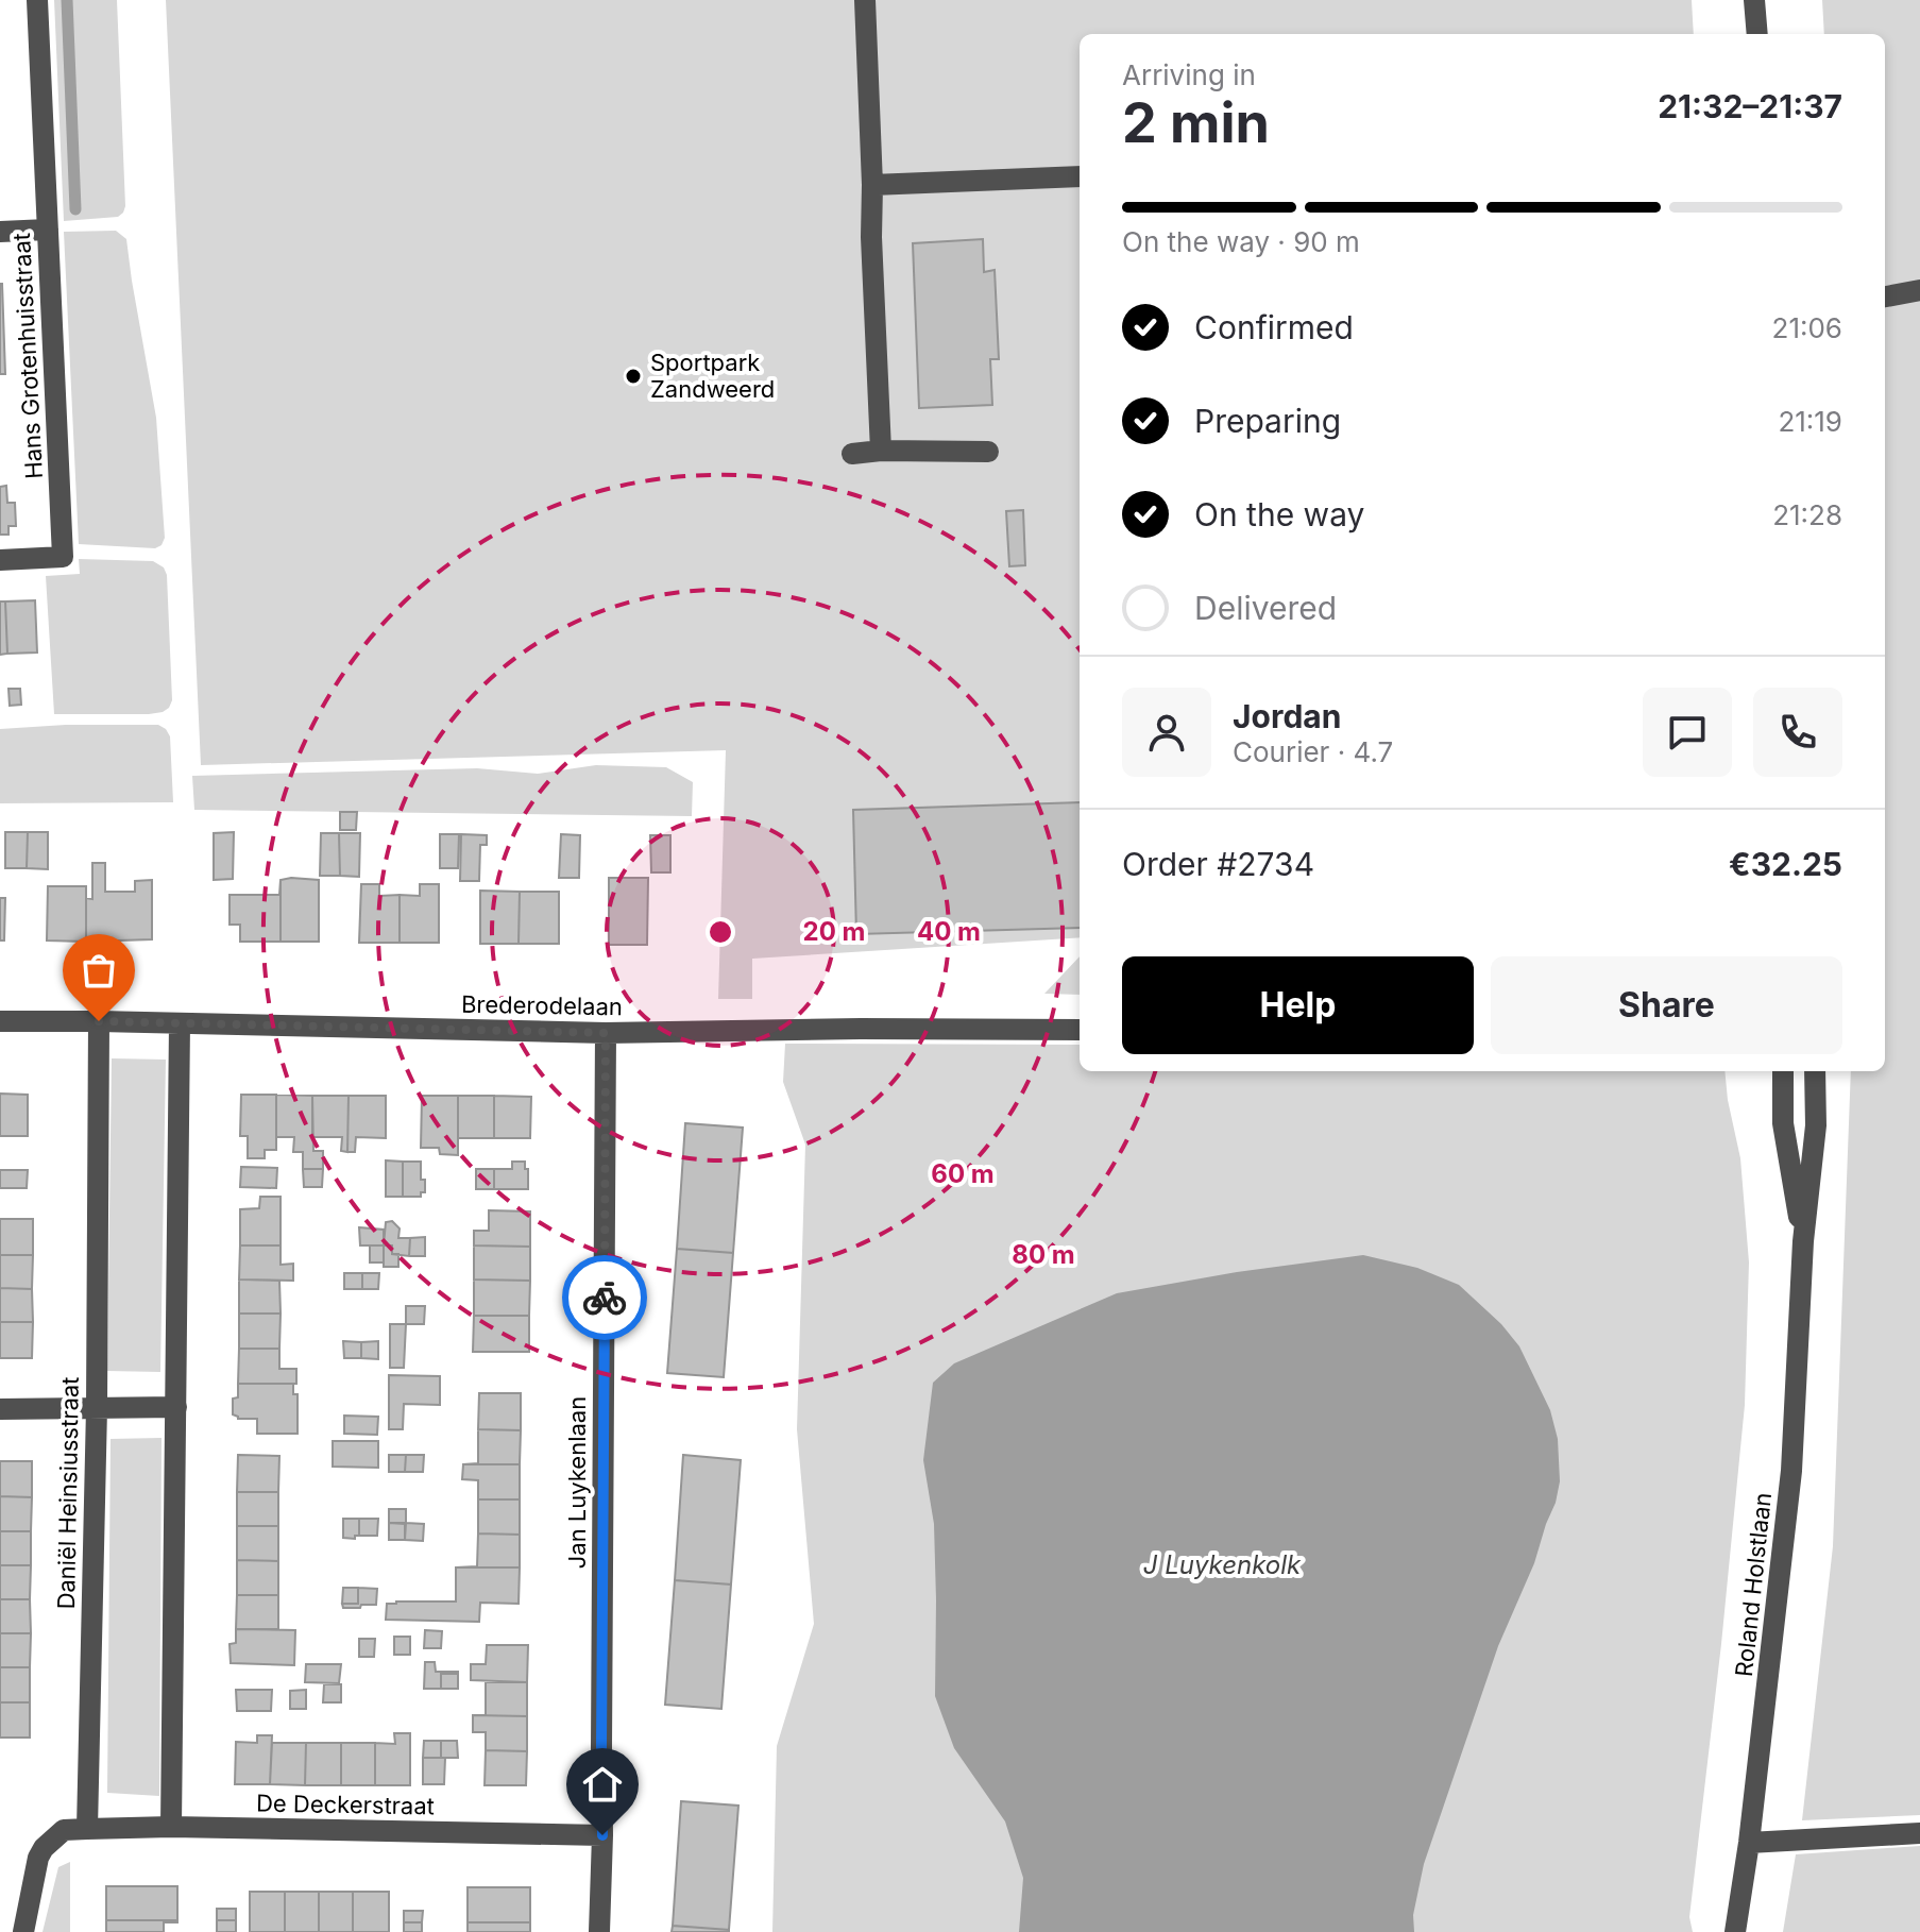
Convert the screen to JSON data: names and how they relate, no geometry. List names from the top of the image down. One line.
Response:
{"streets":{"street":["Hans Grotenhuisstraat","Brederodelaan","Jan Luykenlaan","Daniël Heinsiusstraat","Roland Holstlaan","De Deckerstraat"]},"crossings":[["Brederodelaan","Jan Luykenlaan"],["Brederodelaan","Daniël Heinsiusstraat"],["Jan Luykenlaan","De Deckerstraat"],["Daniël Heinsiusstraat","De Deckerstraat"]],"water":["J Luykenkolk"],"places":["Sportpark Zandweerd"],"page":{"heading":["2 min","Arriving in","21:32–21:37"],"panel":["Jordan","Courier · 4.7","Order #2734","€32.25"],"bar":"On the way · 90 m","list":[["Confirmed","21:06"],["Preparing","21:19"],["On the way","21:28"],"Delivered"],"buttons":["Help","Share"]},"rings":["20 m","40 m","60 m","80 m"]}
